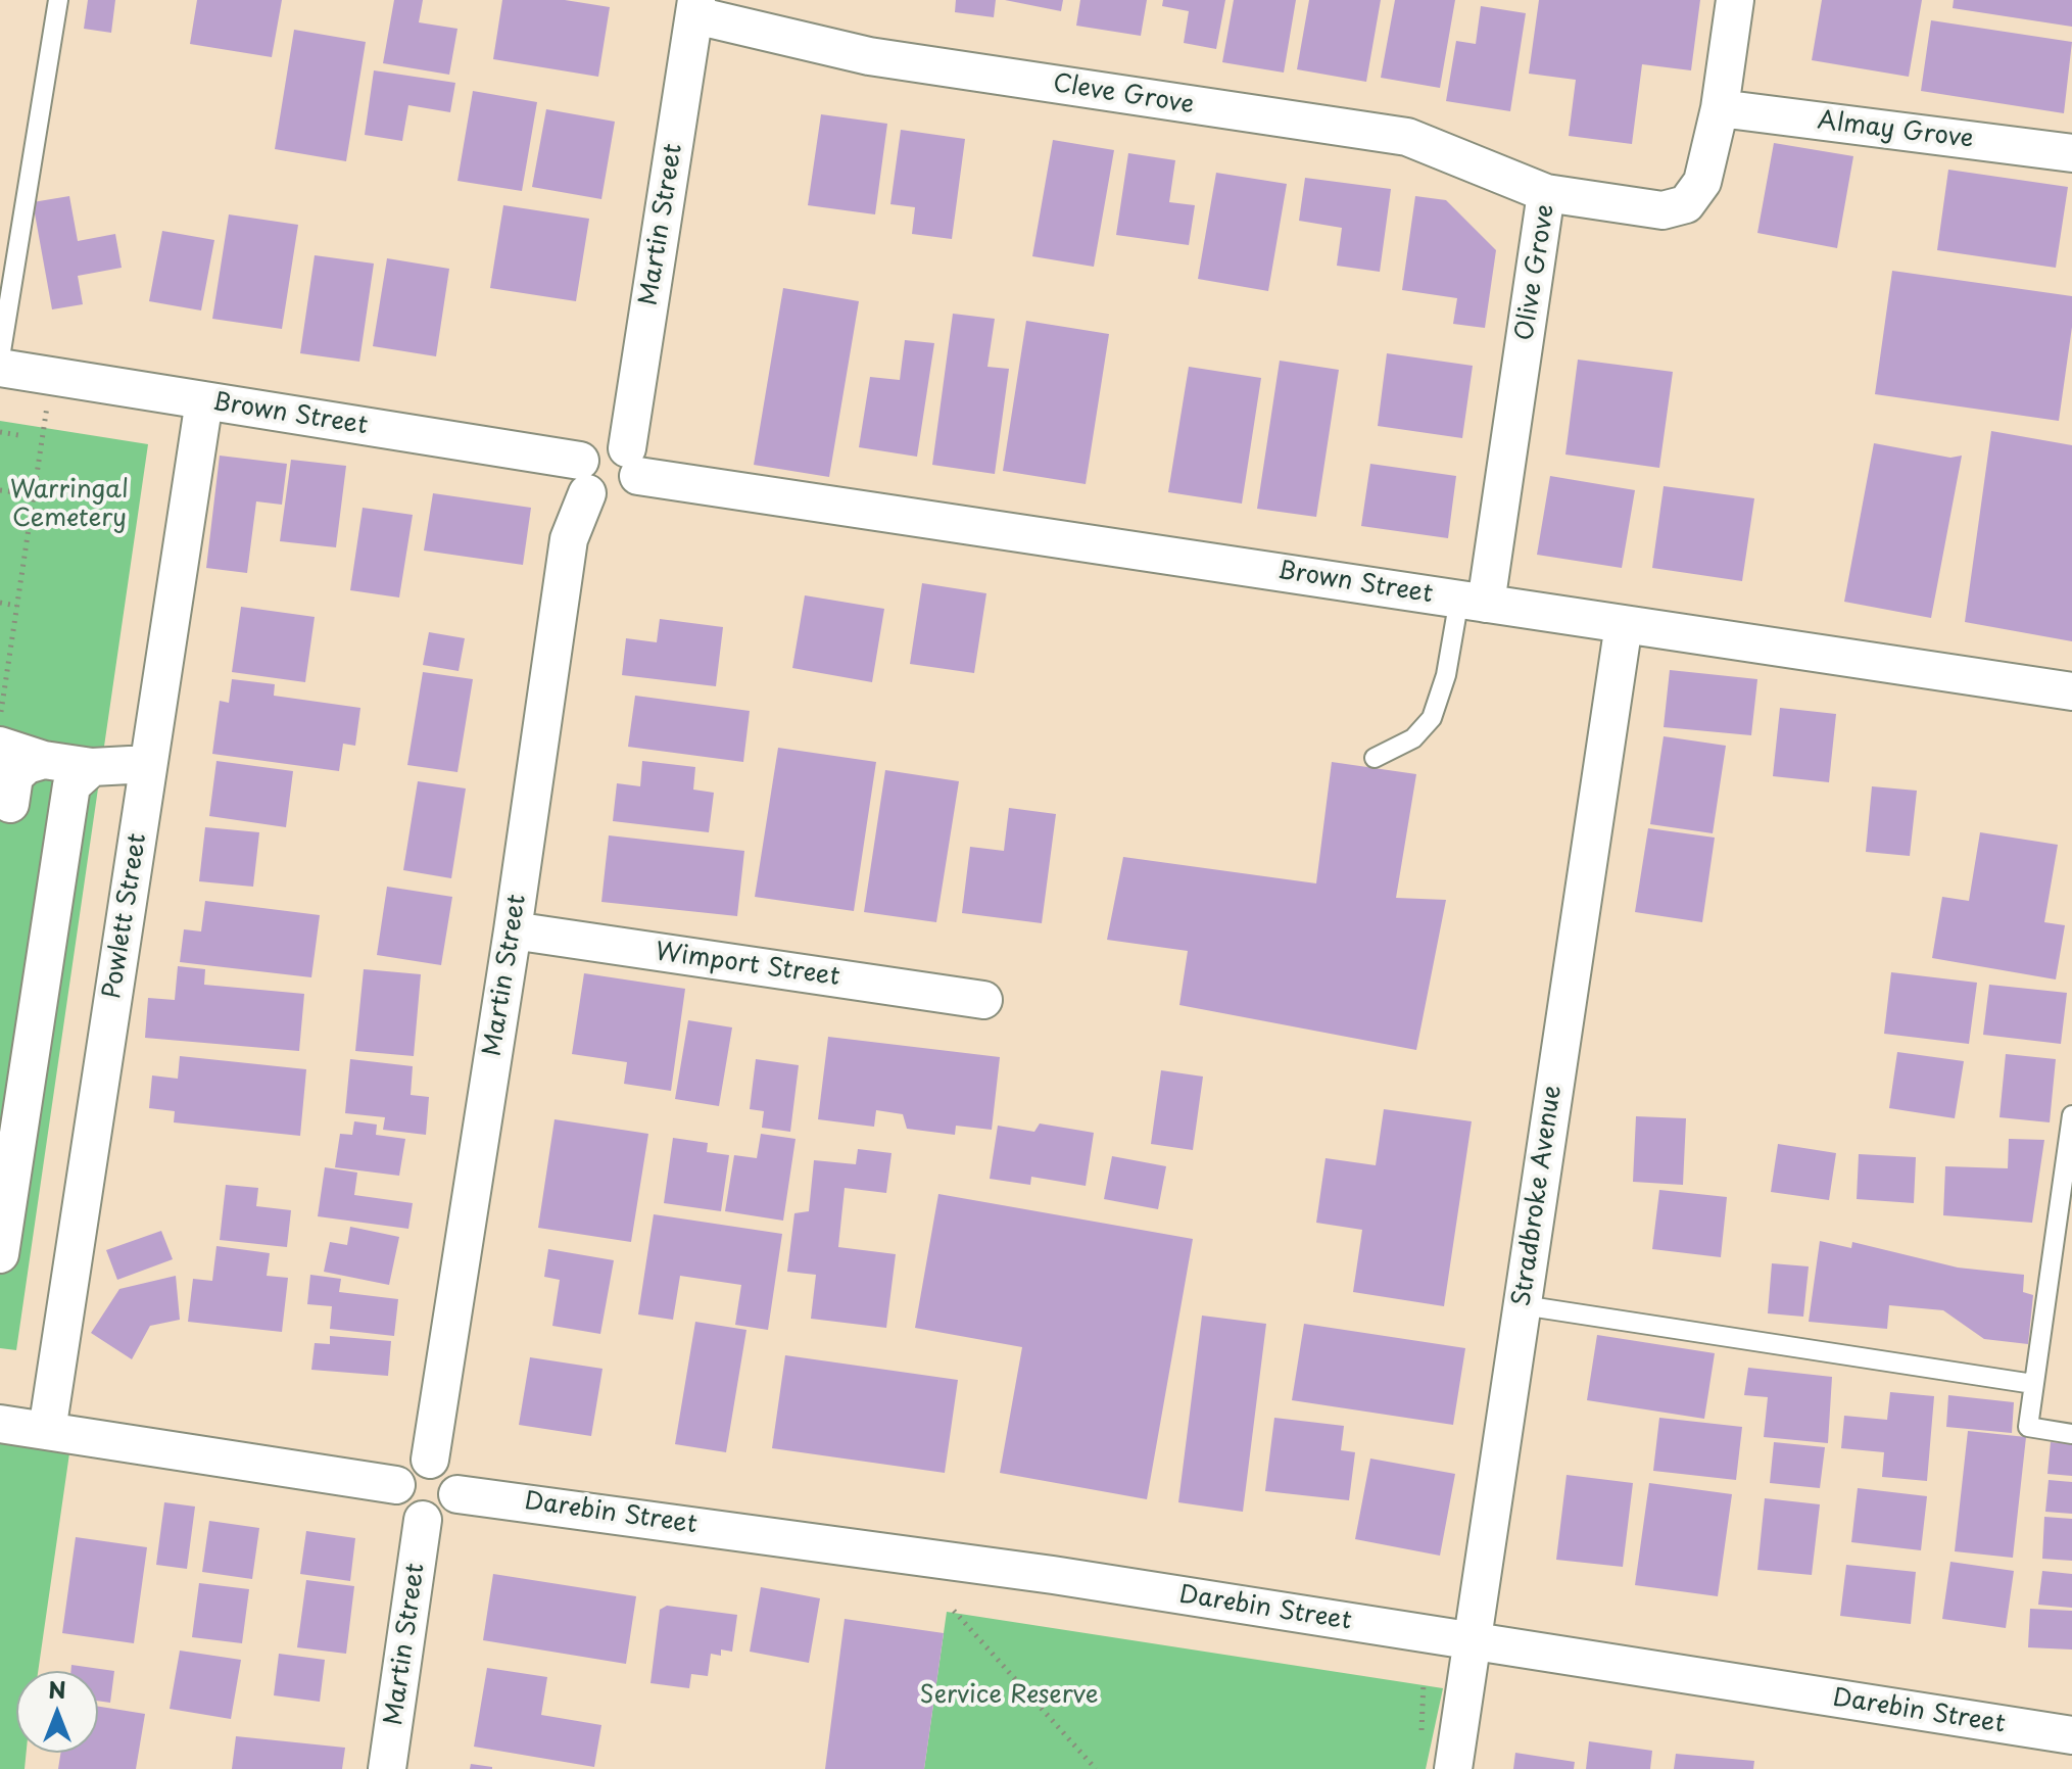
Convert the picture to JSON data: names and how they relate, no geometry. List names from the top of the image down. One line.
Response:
{"streets":{"street":["Cleve Grove","Almay Grove","Martin Street","Olive Grove","Brown Street","Powlett Street","Wimport Street","Stradbroke Avenue","Darebin Street"]},"crossings":[["Cleve Grove","Martin Street"],["Cleve Grove","Olive Grove"],["Almay Grove","Olive Grove"],["Martin Street","Brown Street"],["Martin Street","Wimport Street"],["Martin Street","Darebin Street"],["Olive Grove","Brown Street"],["Brown Street","Powlett Street"],["Brown Street","Stradbroke Avenue"],["Stradbroke Avenue","Darebin Street"]],"parks":["Warringal Cemetery","Service Reserve"],"north":"top"}
